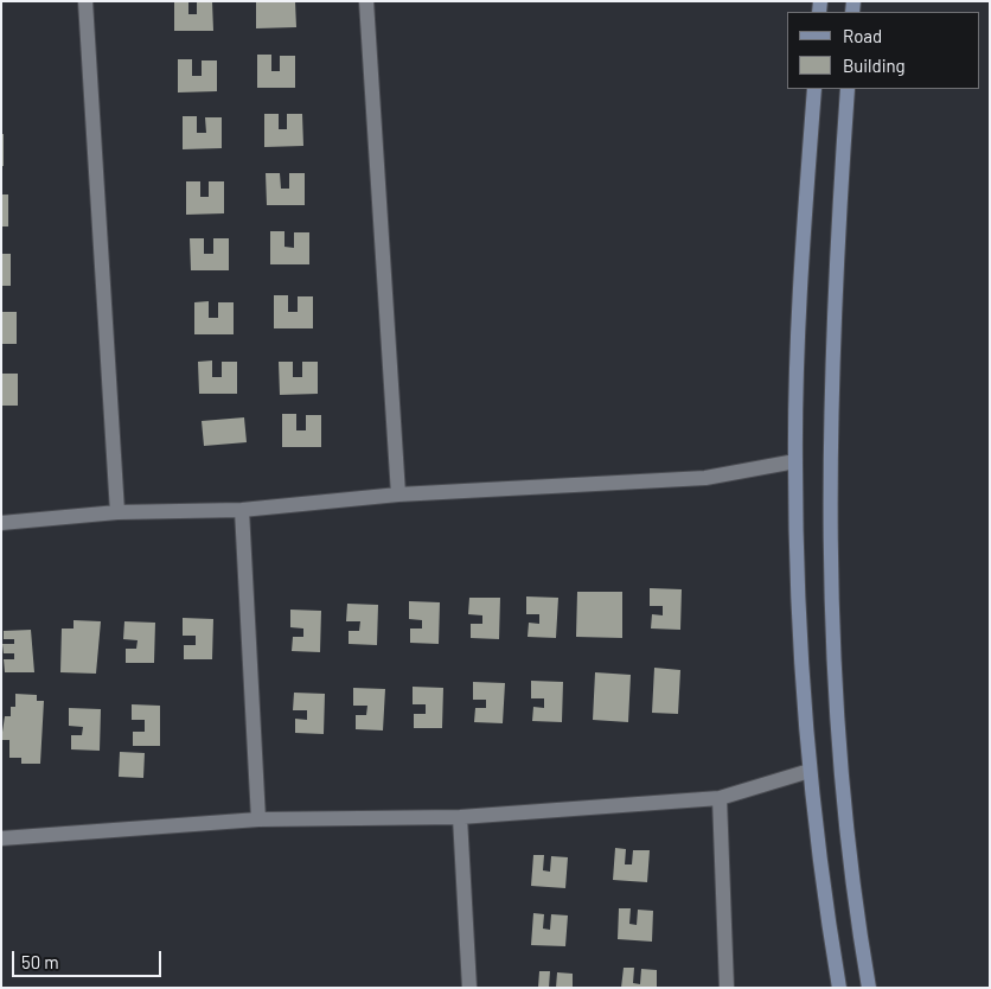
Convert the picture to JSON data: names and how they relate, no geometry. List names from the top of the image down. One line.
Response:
{"legend":["Road","Building"],"scale_bar":"50 m"}
